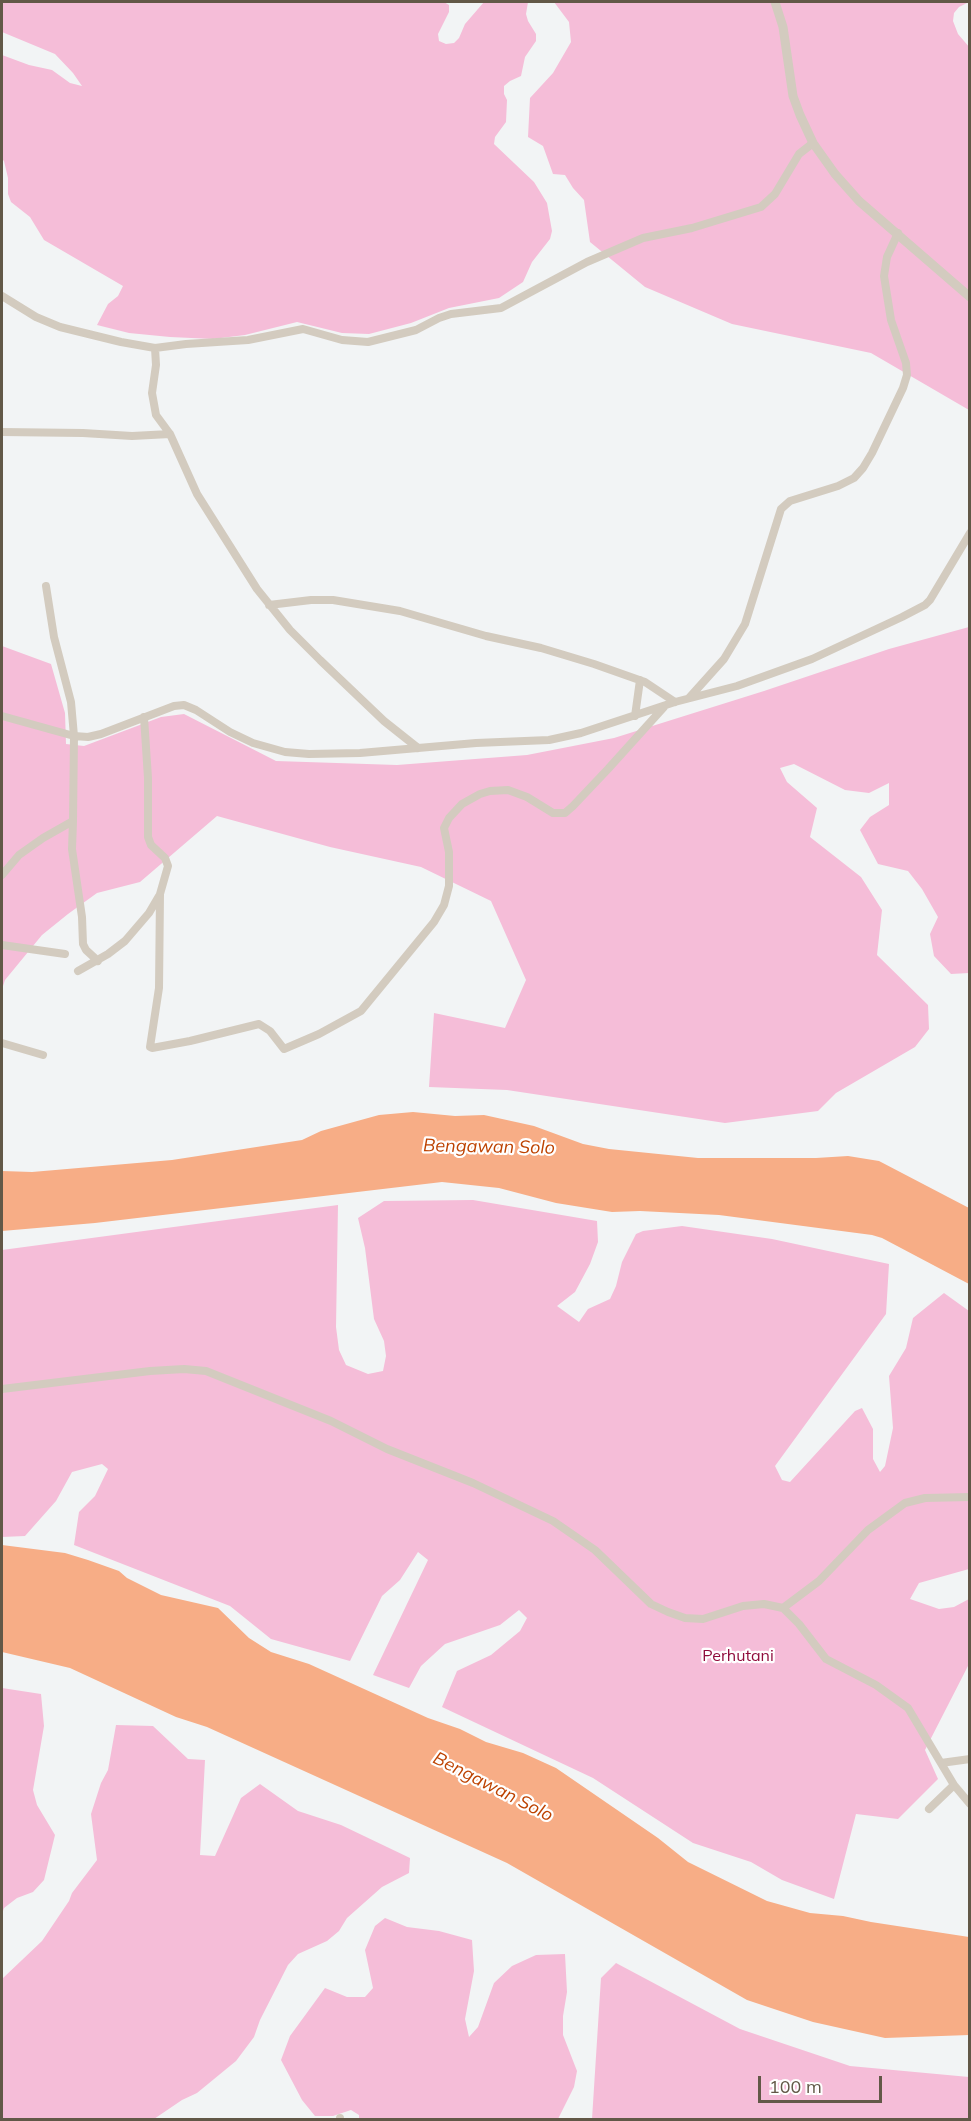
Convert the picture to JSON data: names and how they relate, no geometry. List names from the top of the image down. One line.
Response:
{"water":["Bengawan Solo"],"parks":["Perhutani"],"scale_bar":"100 m"}
